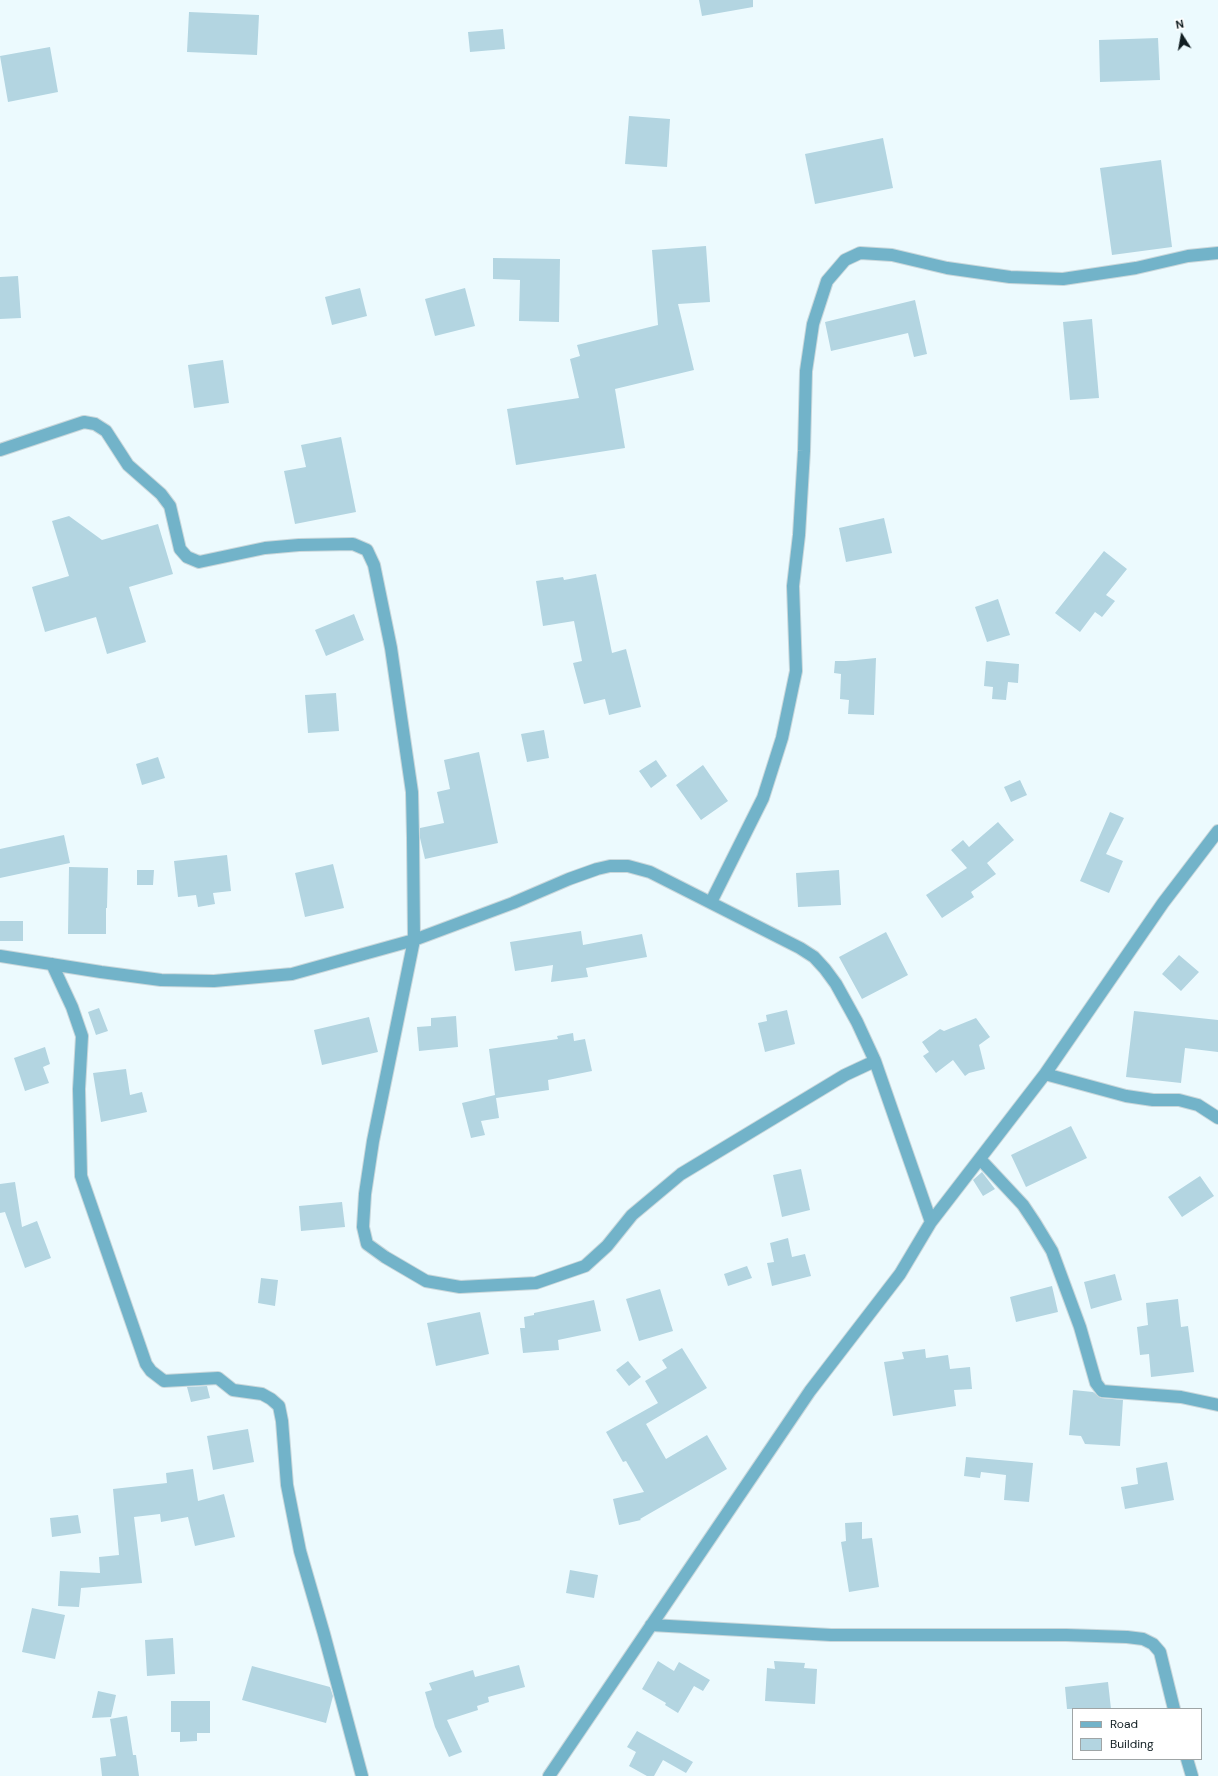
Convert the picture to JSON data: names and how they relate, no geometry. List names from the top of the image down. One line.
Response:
{"legend":["Road","Building"],"north":"top"}
